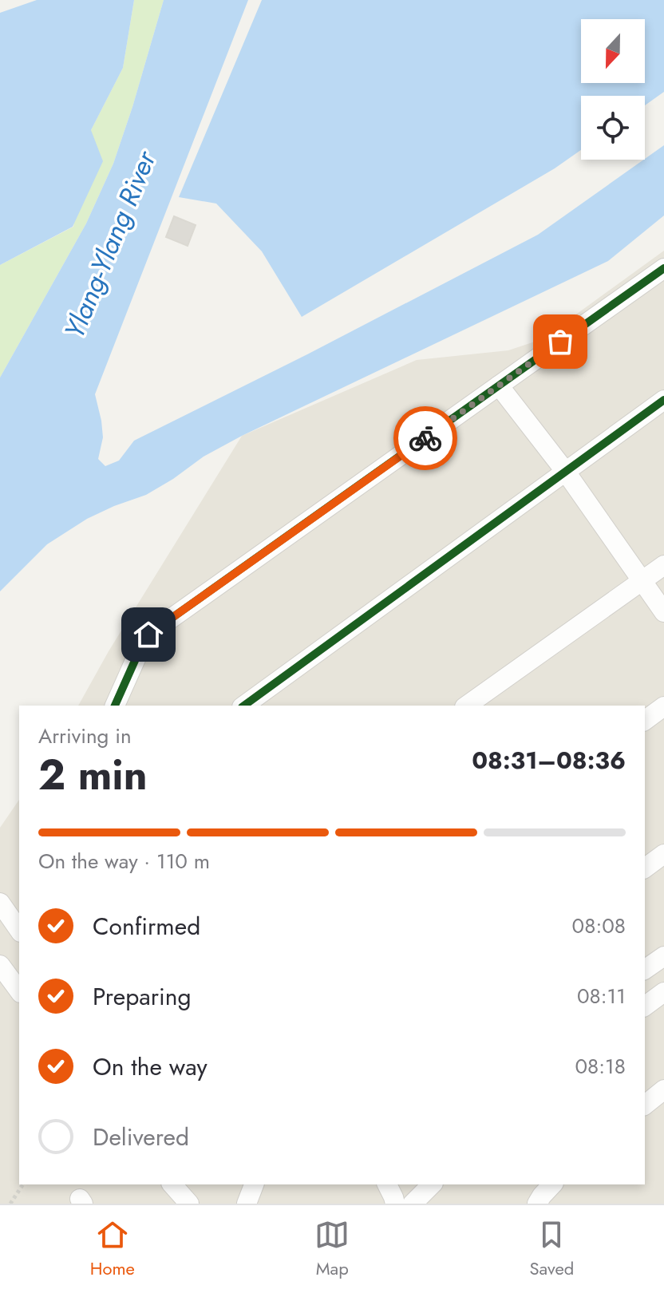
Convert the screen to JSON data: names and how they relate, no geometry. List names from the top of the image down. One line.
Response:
{"water":["Ylang-Ylang River"],"north":"bottom","page":{"heading":["2 min","Arriving in","08:31–08:36"],"bar":"On the way · 110 m","list":[["Confirmed","08:08"],["Preparing","08:11"],["On the way","08:18"],"Delivered"],"tabs":["Home","Map","Saved"]}}
